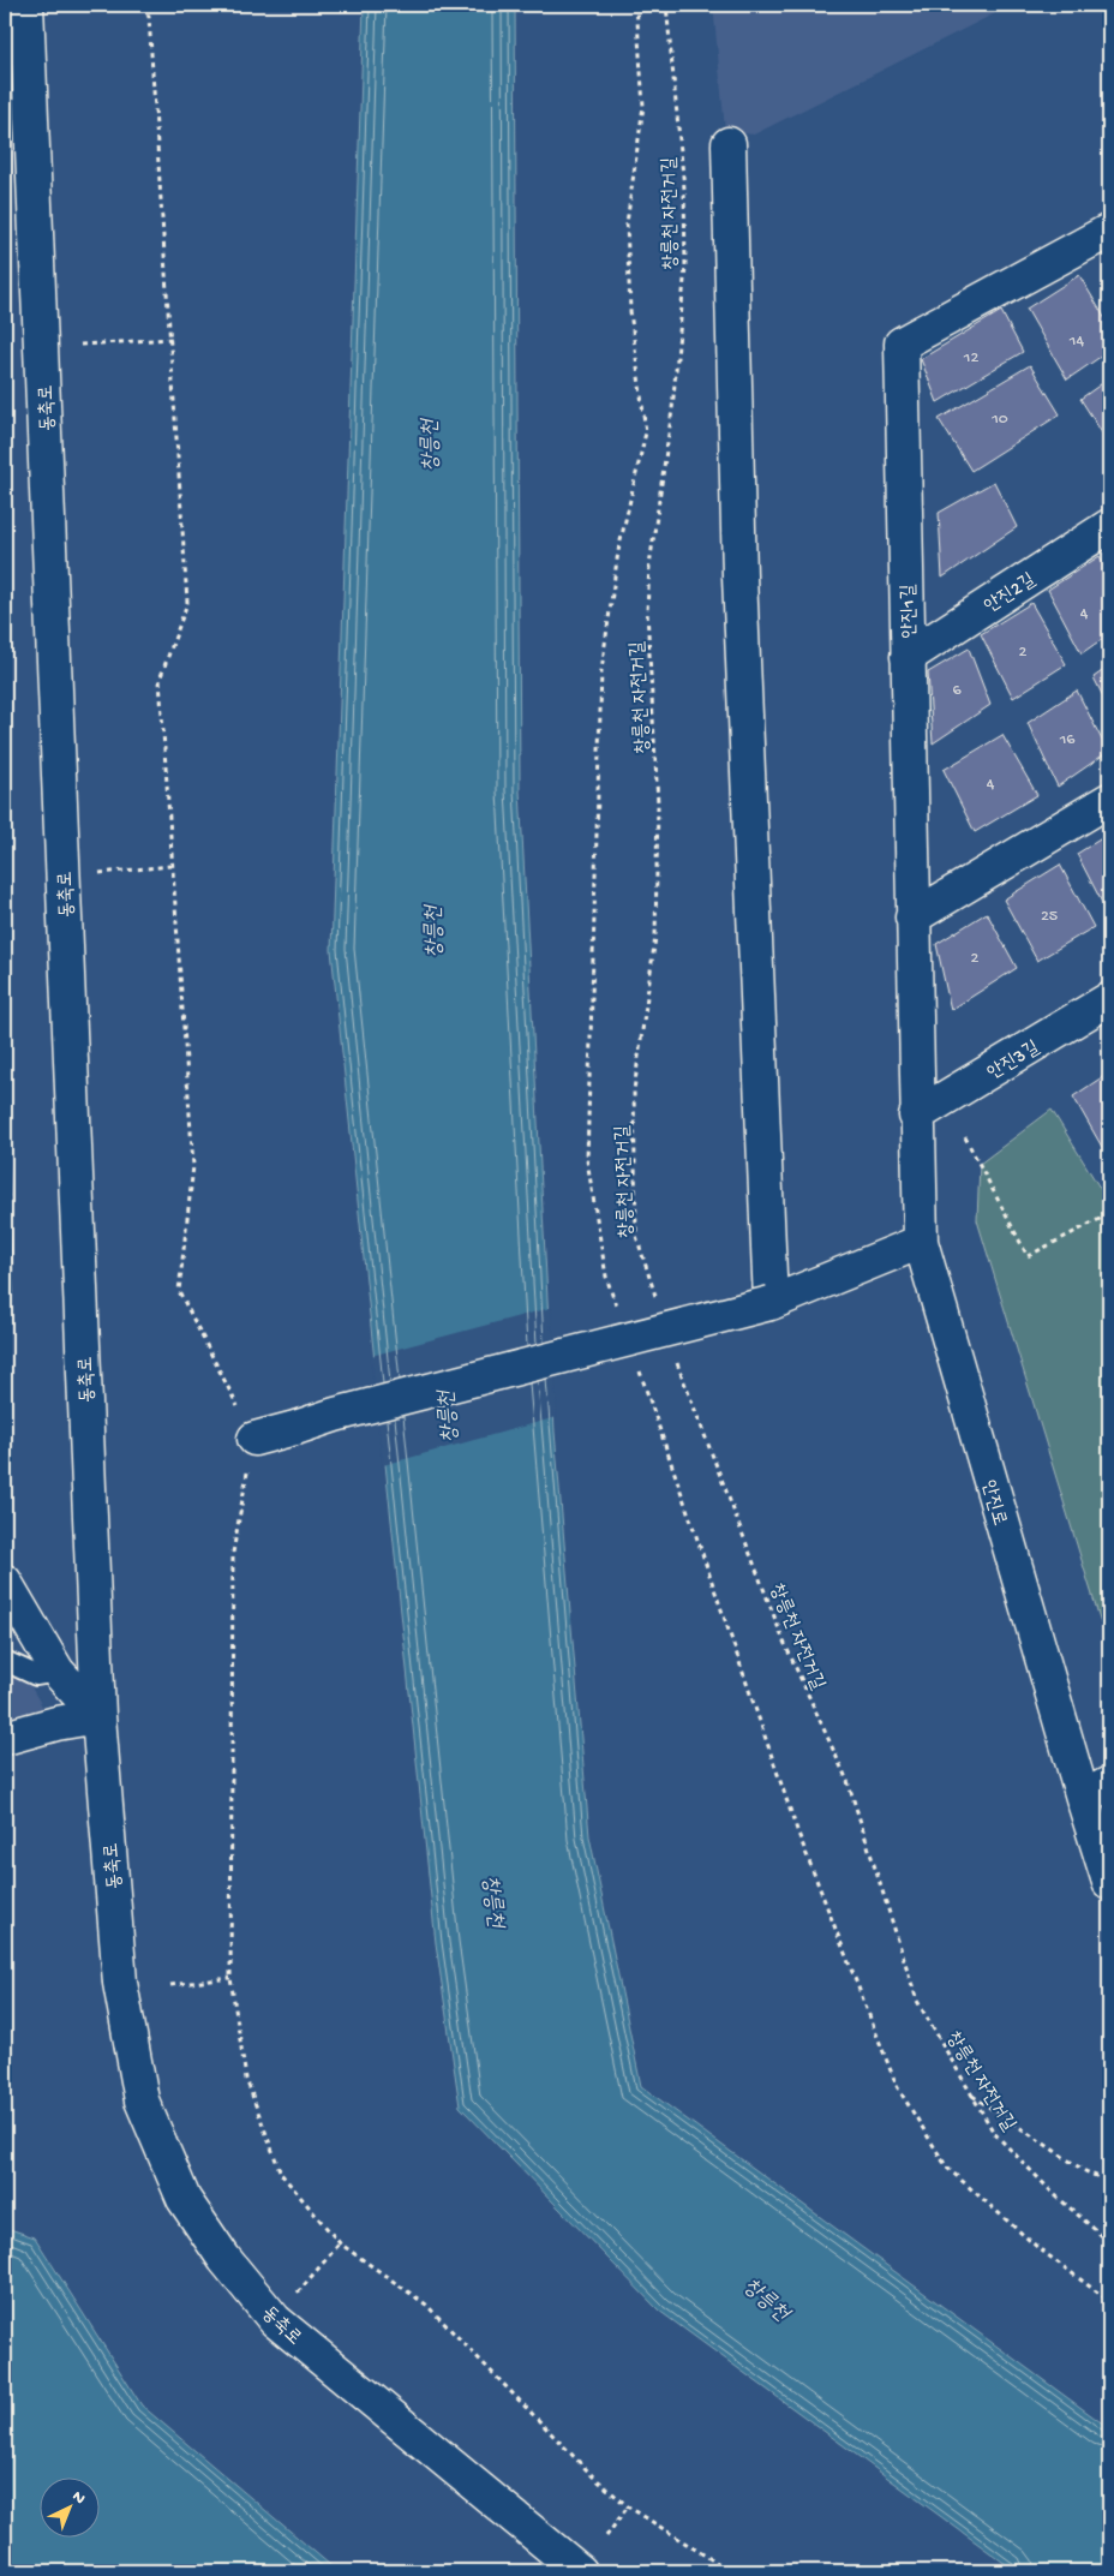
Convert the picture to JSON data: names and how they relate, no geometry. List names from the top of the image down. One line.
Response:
{"streets":{"street":["동축로","안진2길","안진1길","안진3길","안진로"],"path":["창릉천 자전거길"]},"crossings":[["안진2길","안진1길"],["안진1길","안진3길"],["안진1길","안진로"],["안진3길","안진로"]],"water":["창릉천"],"house_numbers":["14","12","10","4","2","6","16","4","25","2"],"north":"top right"}
